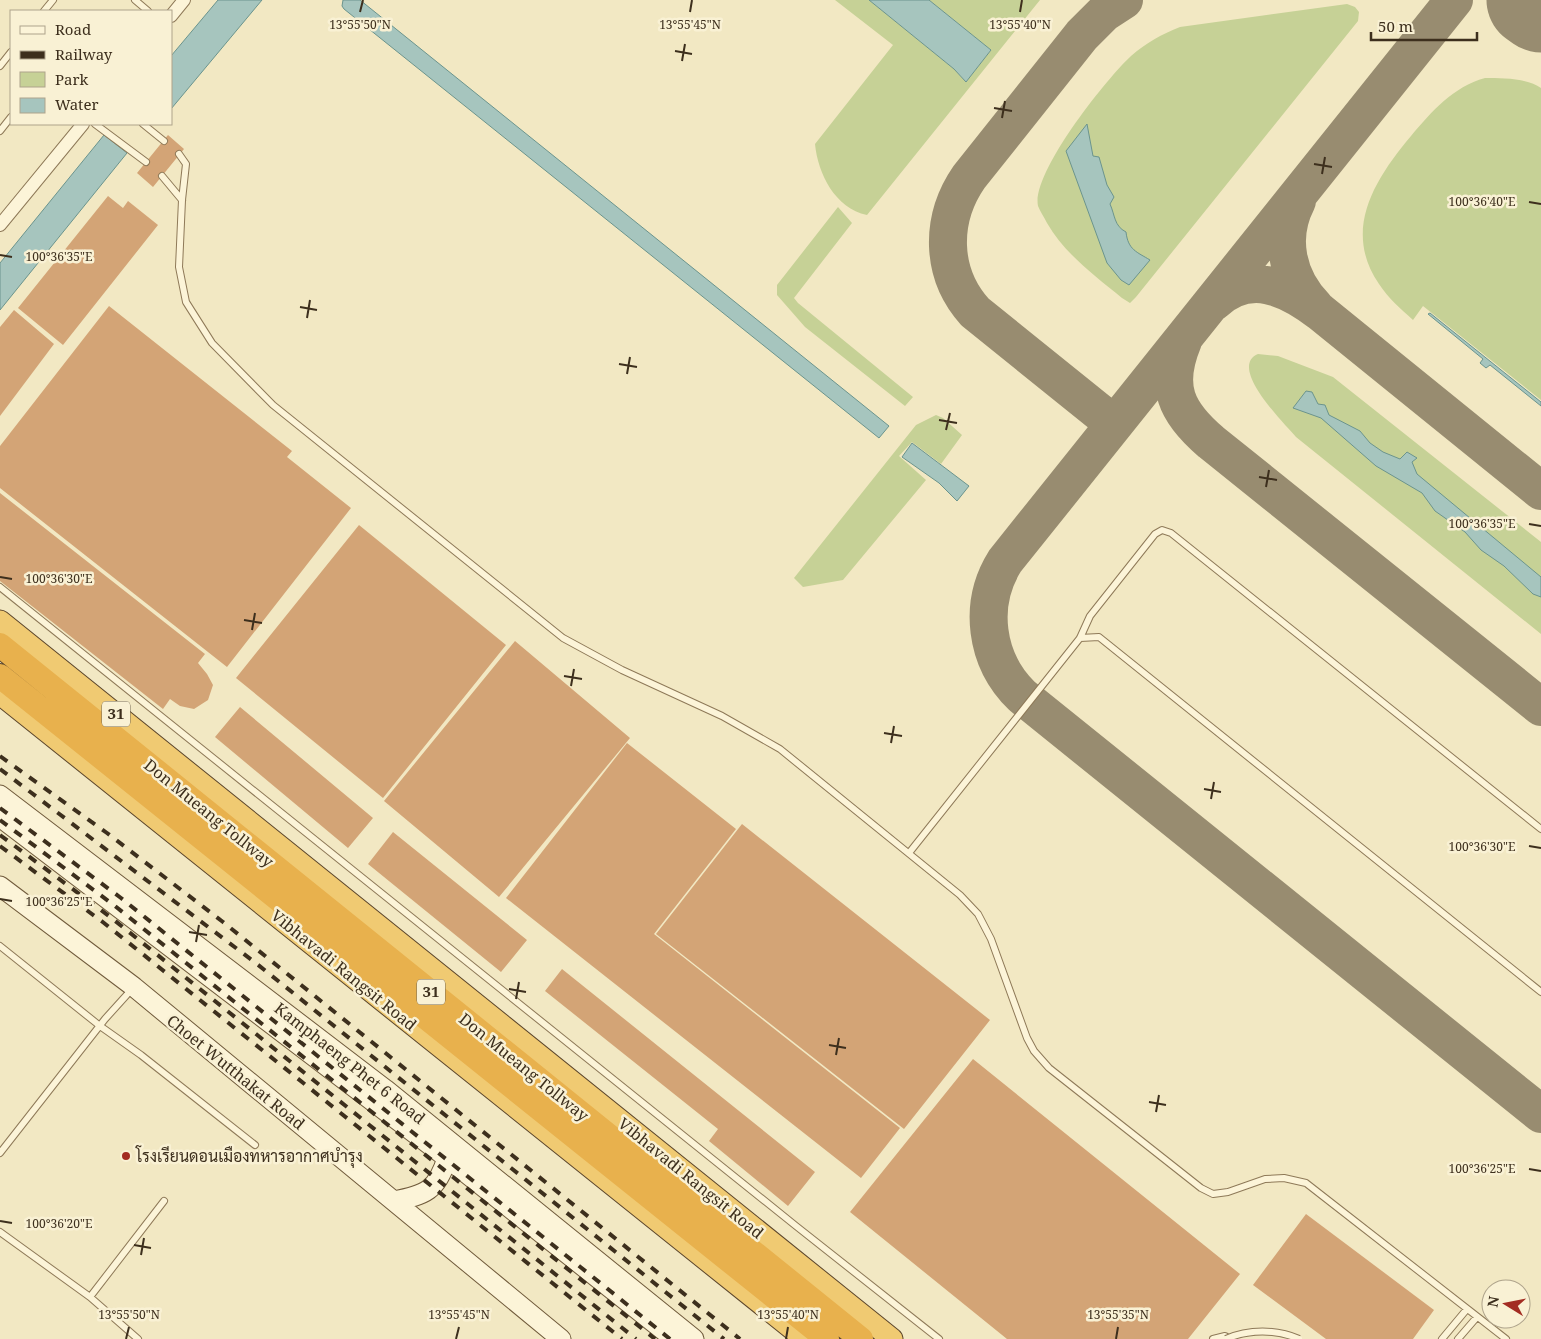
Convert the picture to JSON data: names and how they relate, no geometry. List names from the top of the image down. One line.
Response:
{"streets":{"highway":["31","Don Mueang Tollway","Vibhavadi Rangsit Road"],"main road":["Kamphaeng Phet 6 Road","Choet Wutthakat Road"]},"places":["โรงเรียนดอนเมืองทหารอากาศบำรุง"],"legend":["Road","Railway","Park","Water"],"scale_bar":"50 m","north":"left","coordinates":["13°55'50\"N","13°55'45\"N","13°55'40\"N","100°36'40\"E","100°36'35\"E","100°36'30\"E","100°36'25\"E","100°36'20\"E","13°55'35\"N"]}
